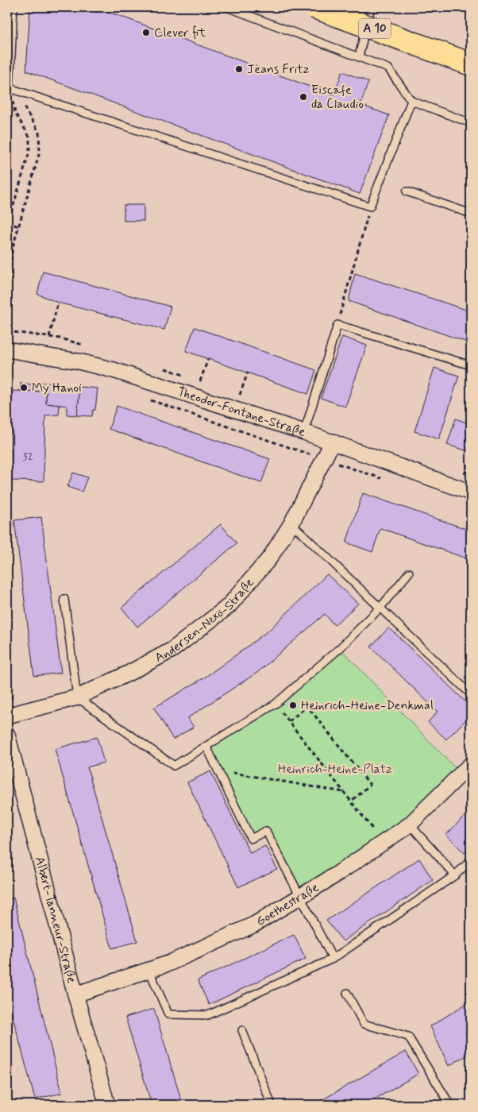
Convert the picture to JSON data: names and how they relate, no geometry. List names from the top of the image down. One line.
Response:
{"streets":{"highway":["A 10"],"street":["Theodor-Fontane-Straße","Andersen-Nexö-Straße","Goethestraße","Albert-Tanneur-Straße"]},"crossings":[["Theodor-Fontane-Straße","Andersen-Nexö-Straße"],["Goethestraße","Albert-Tanneur-Straße"]],"parks":["Heinrich-Heine-Platz"],"places":["Clever fit","Jeans Fritz","Eiscafe da Claudio","My Hanoi","Heinrich-Heine-Denkmal"],"house_numbers":["32"]}
